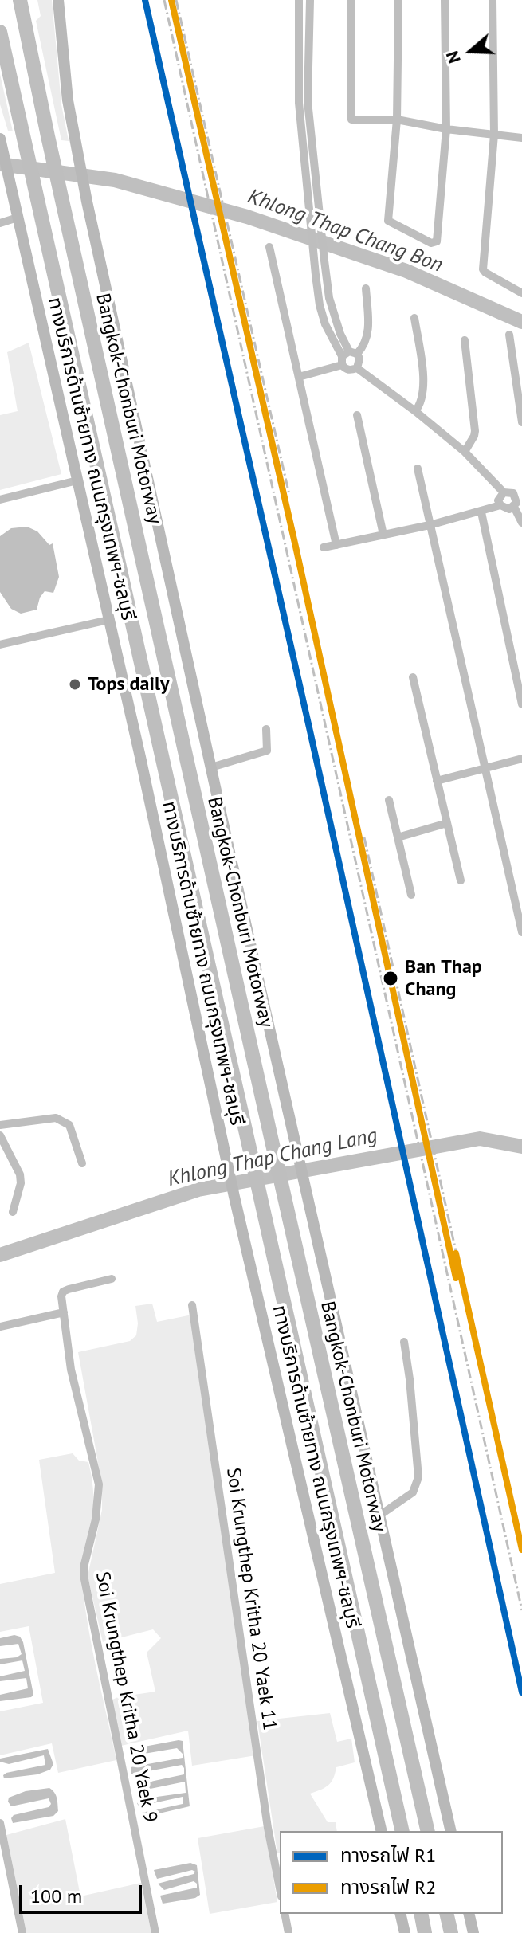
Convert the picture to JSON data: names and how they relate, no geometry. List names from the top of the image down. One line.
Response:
{"streets":{"highway":["Bangkok-Chonburi Motorway"],"main road":["ทางบริการด้านซ้ายทาง ถนนกรุงเทพฯ-ชลบุรี"],"street":["Soi Krungthep Kritha 20 Yaek 11","Soi Krungthep Kritha 20 Yaek 9"]},"water":["Khlong Thap Chang Bon","Khlong Thap Chang Lang"],"places":["Tops daily","Ban Thap Chang"],"lines":["rail line R1","rail line R2"],"legend":["ทางรถไฟ R1","ทางรถไฟ R2"],"scale_bar":"100 m","north":"left"}
